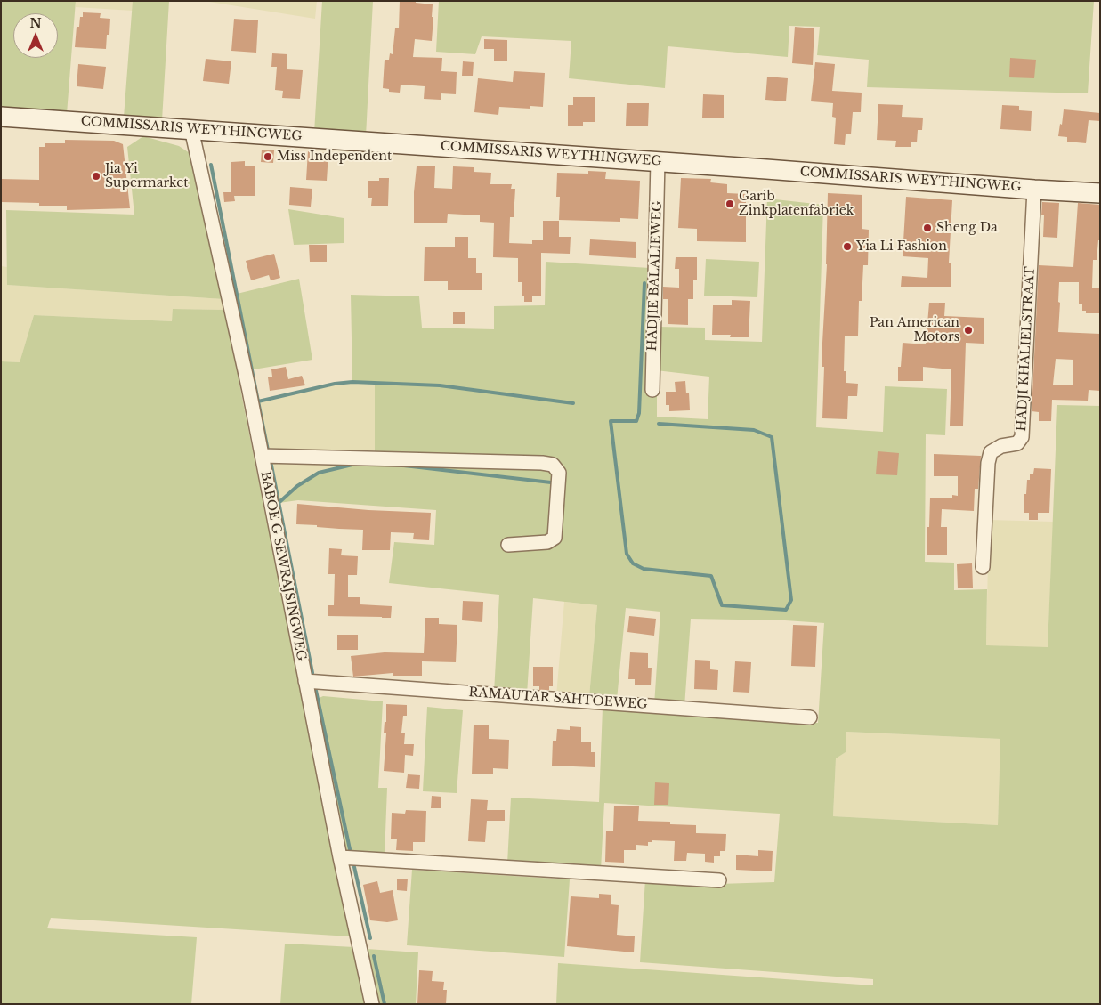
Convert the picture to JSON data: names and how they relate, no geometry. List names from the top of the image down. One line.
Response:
{"streets":{"main road":["COMMISSARIS WEYTHINGWEG"],"street":["HADJIE BALALIEWEG","HADJI KHALIELSTRAAT","BABOE G SEWRAJSINGWEG","RAMAUTAR SAHTOEWEG"]},"crossings":[["COMMISSARIS WEYTHINGWEG","HADJIE BALALIEWEG"],["COMMISSARIS WEYTHINGWEG","HADJI KHALIELSTRAAT"],["COMMISSARIS WEYTHINGWEG","BABOE G SEWRAJSINGWEG"],["BABOE G SEWRAJSINGWEG","RAMAUTAR SAHTOEWEG"]],"places":["Miss Independent","Jia Yi Supermarket","Garib Zinkplatenfabriek","Sheng Da","Yia Li Fashion","Pan American Motors"],"north":"top"}
